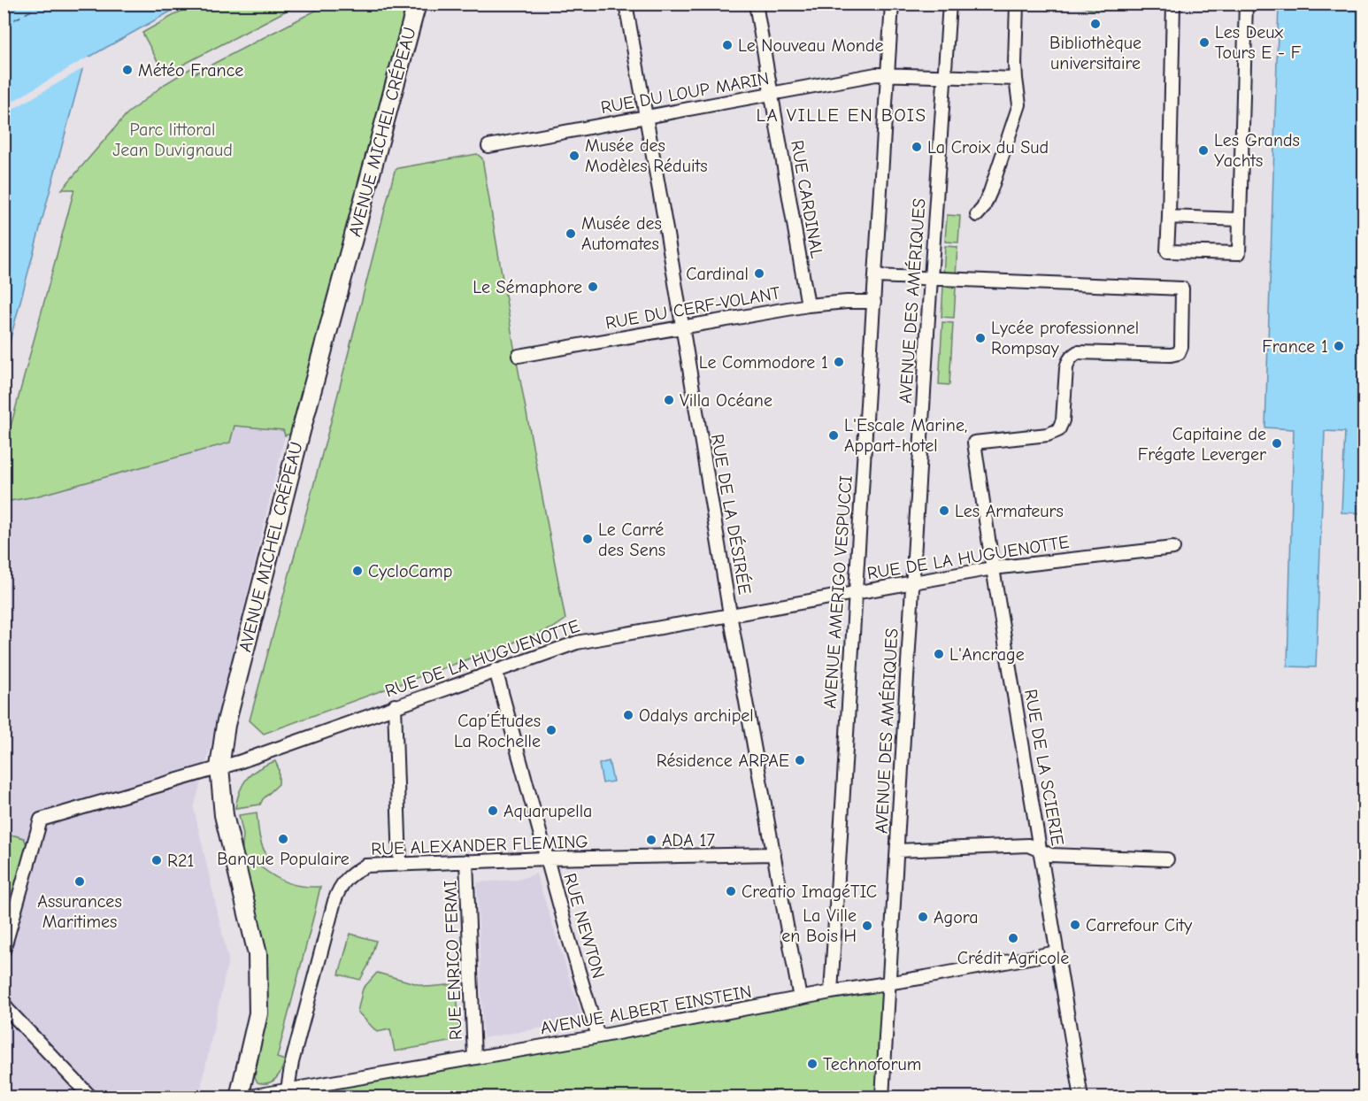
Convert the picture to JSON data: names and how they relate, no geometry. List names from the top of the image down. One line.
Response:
{"streets":{"street":["RUE DU LOUP MARIN","AVENUE MICHEL CRÉPEAU","RUE CARDINAL","AVENUE DES AMÉRIQUES","RUE DU CERF-VOLANT","RUE DE LA DÉSIRÉE","RUE DE LA HUGUENOTTE","AVENUE AMERIGO VESPUCCI","RUE DE LA SCIERIE","RUE ALEXANDER FLEMING","RUE NEWTON","RUE ENRICO FERMI","AVENUE ALBERT EINSTEIN"]},"crossings":[["RUE DU LOUP MARIN","RUE CARDINAL"],["RUE DU LOUP MARIN","AVENUE DES AMÉRIQUES"],["RUE DU LOUP MARIN","RUE DE LA DÉSIRÉE"],["RUE DU LOUP MARIN","AVENUE AMERIGO VESPUCCI"],["AVENUE MICHEL CRÉPEAU","RUE DE LA HUGUENOTTE"],["AVENUE MICHEL CRÉPEAU","AVENUE ALBERT EINSTEIN"],["RUE CARDINAL","RUE DU CERF-VOLANT"],["AVENUE DES AMÉRIQUES","RUE DE LA HUGUENOTTE"],["AVENUE DES AMÉRIQUES","RUE DE LA SCIERIE"],["AVENUE DES AMÉRIQUES","AVENUE ALBERT EINSTEIN"],["RUE DU CERF-VOLANT","RUE DE LA DÉSIRÉE"],["RUE DU CERF-VOLANT","AVENUE AMERIGO VESPUCCI"],["RUE DE LA DÉSIRÉE","RUE DE LA HUGUENOTTE"],["RUE DE LA DÉSIRÉE","RUE ALEXANDER FLEMING"],["RUE DE LA DÉSIRÉE","AVENUE ALBERT EINSTEIN"],["RUE DE LA HUGUENOTTE","AVENUE AMERIGO VESPUCCI"],["RUE DE LA HUGUENOTTE","RUE DE LA SCIERIE"],["RUE DE LA HUGUENOTTE","RUE NEWTON"],["AVENUE AMERIGO VESPUCCI","AVENUE ALBERT EINSTEIN"],["RUE DE LA SCIERIE","AVENUE ALBERT EINSTEIN"],["RUE ALEXANDER FLEMING","RUE NEWTON"],["RUE ALEXANDER FLEMING","RUE ENRICO FERMI"],["RUE ALEXANDER FLEMING","AVENUE ALBERT EINSTEIN"],["RUE NEWTON","AVENUE ALBERT EINSTEIN"],["RUE ENRICO FERMI","AVENUE ALBERT EINSTEIN"]],"districts":["LA VILLE EN BOIS"],"parks":["Parc littoral Jean Duvignaud"],"places":["Bibliothèque universitaire","Les Deux Tours E - F","Le Nouveau Monde","Météo France","La Croix du Sud","Les Grands Yachts","Musée des Modèles Réduits","Musée des Automates","Cardinal","Le Sémaphore","Lycée professionnel Rompsay","France 1","Le Commodore 1","Villa Océane","L'Escale Marine, Appart-hotel","Capitaine de Frégate Leverger","Les Armateurs","Le Carré des Sens","CycloCamp","L'Ancrage","Odalys archipel","Cap’Études La Rochelle","Résidence ARPAE","Aquarupella","Banque Populaire","ADA 17","R21","Assurances Maritimes","Creatio ImagéTIC","Agora","Carrefour City","La Ville en Bois H","Crédit Agricole","Technoforum"]}
